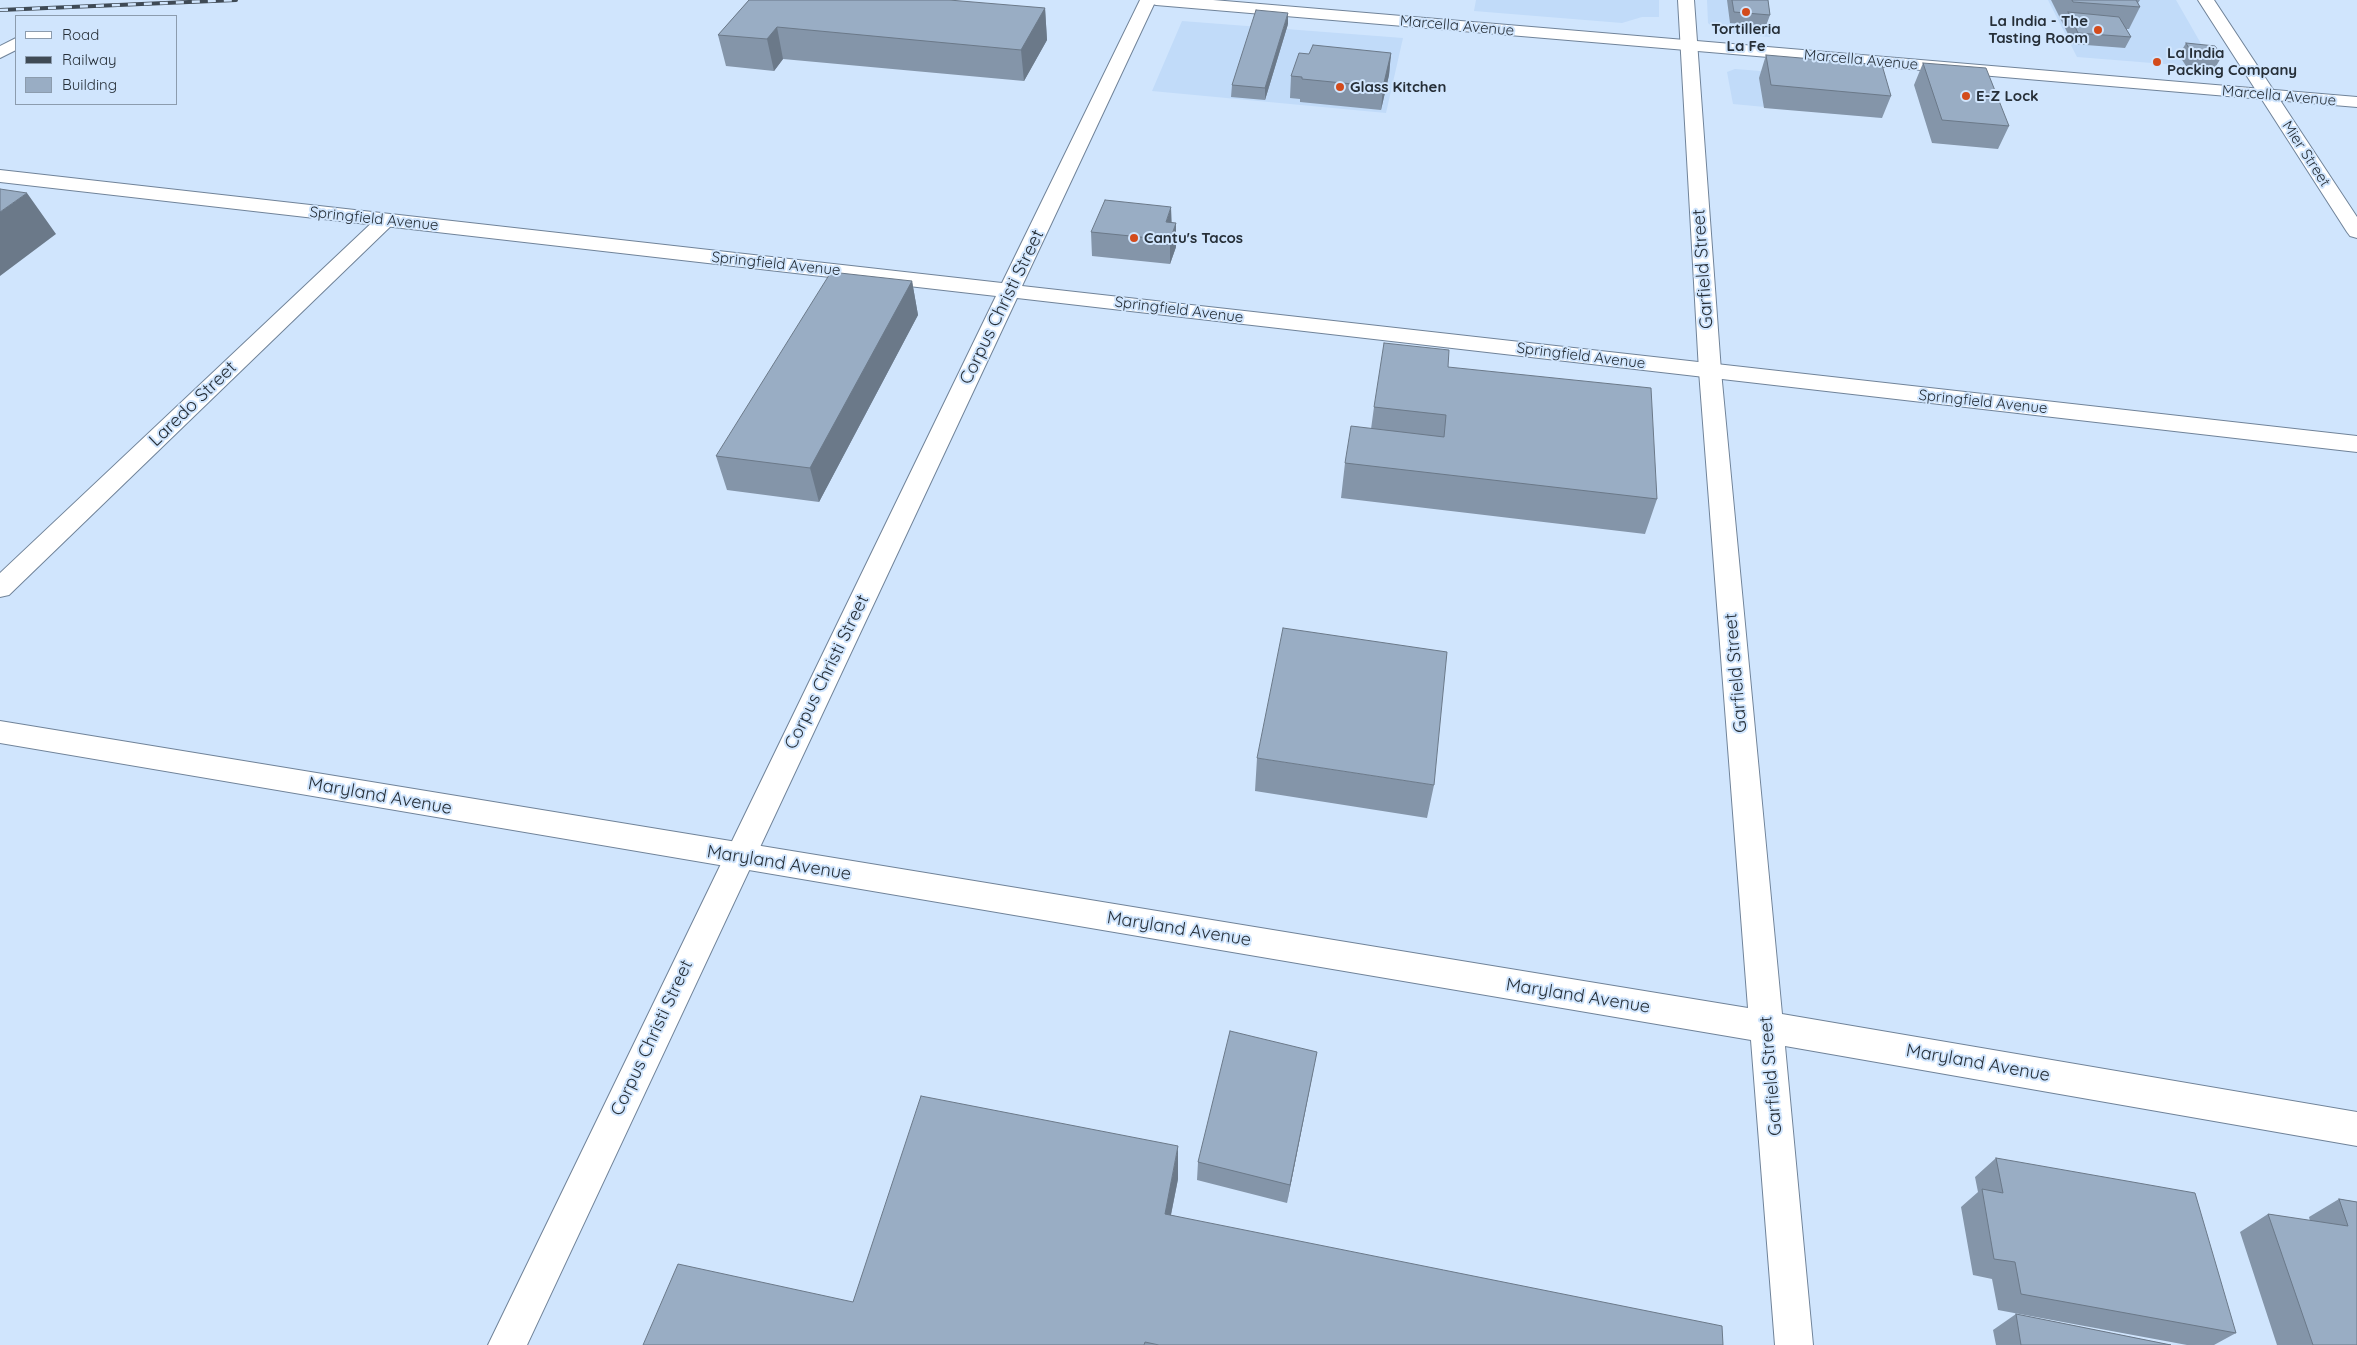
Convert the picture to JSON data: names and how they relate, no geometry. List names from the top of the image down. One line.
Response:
{"streets":{"street":["Marcella Avenue","Mier Street","Springfield Avenue","Garfield Street","Corpus Christi Street","Laredo Street","Maryland Avenue"]},"crossings":[["Marcella Avenue","Mier Street"],["Marcella Avenue","Garfield Street"],["Springfield Avenue","Garfield Street"],["Springfield Avenue","Corpus Christi Street"],["Springfield Avenue","Laredo Street"],["Garfield Street","Maryland Avenue"],["Corpus Christi Street","Maryland Avenue"]],"places":["Tortilleria La Fe","La India - The Tasting Room","La India Packing Company","Glass Kitchen","E-Z Lock","Cantu's Tacos"],"legend":["Road","Railway","Building"]}
